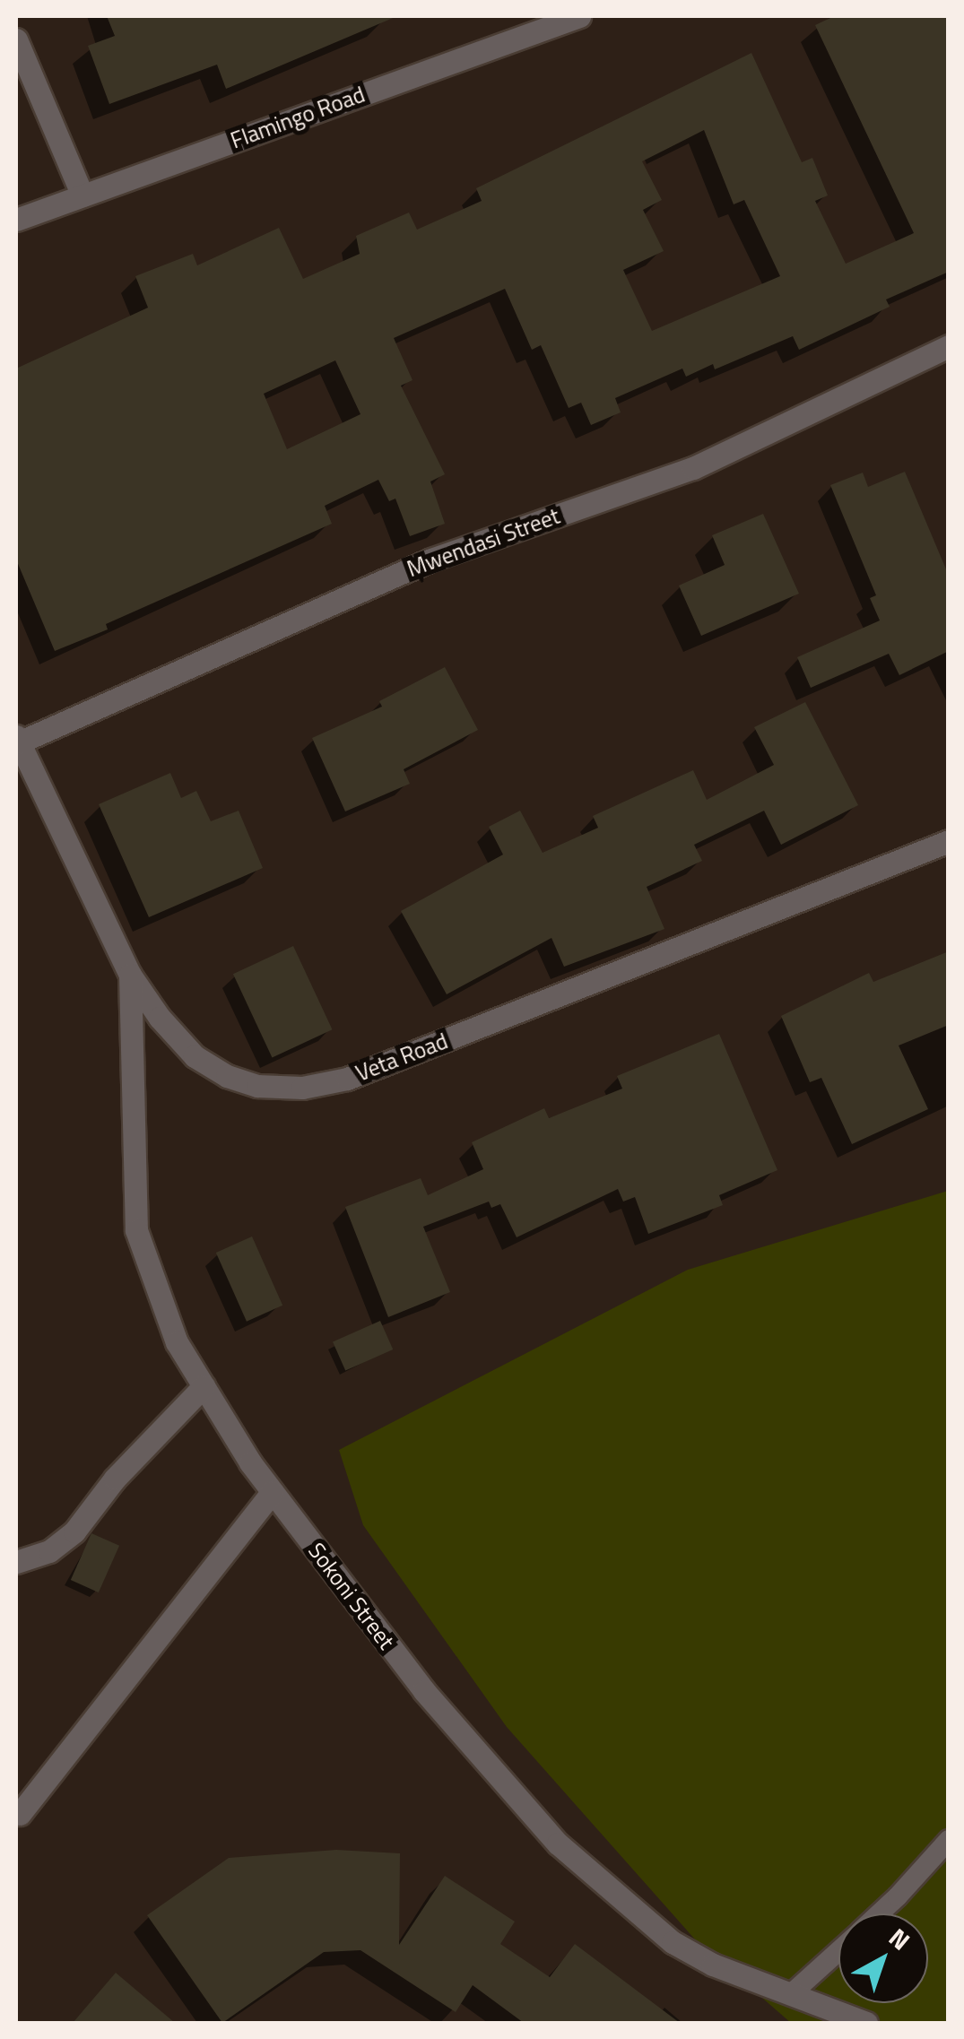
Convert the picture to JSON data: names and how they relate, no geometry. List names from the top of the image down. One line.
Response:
{"streets":{"street":["Flamingo Road","Mwendasi Street","Veta Road","Sokoni Street"]},"crossings":[["Mwendasi Street","Veta Road"],["Veta Road","Sokoni Street"]],"north":"top right"}
